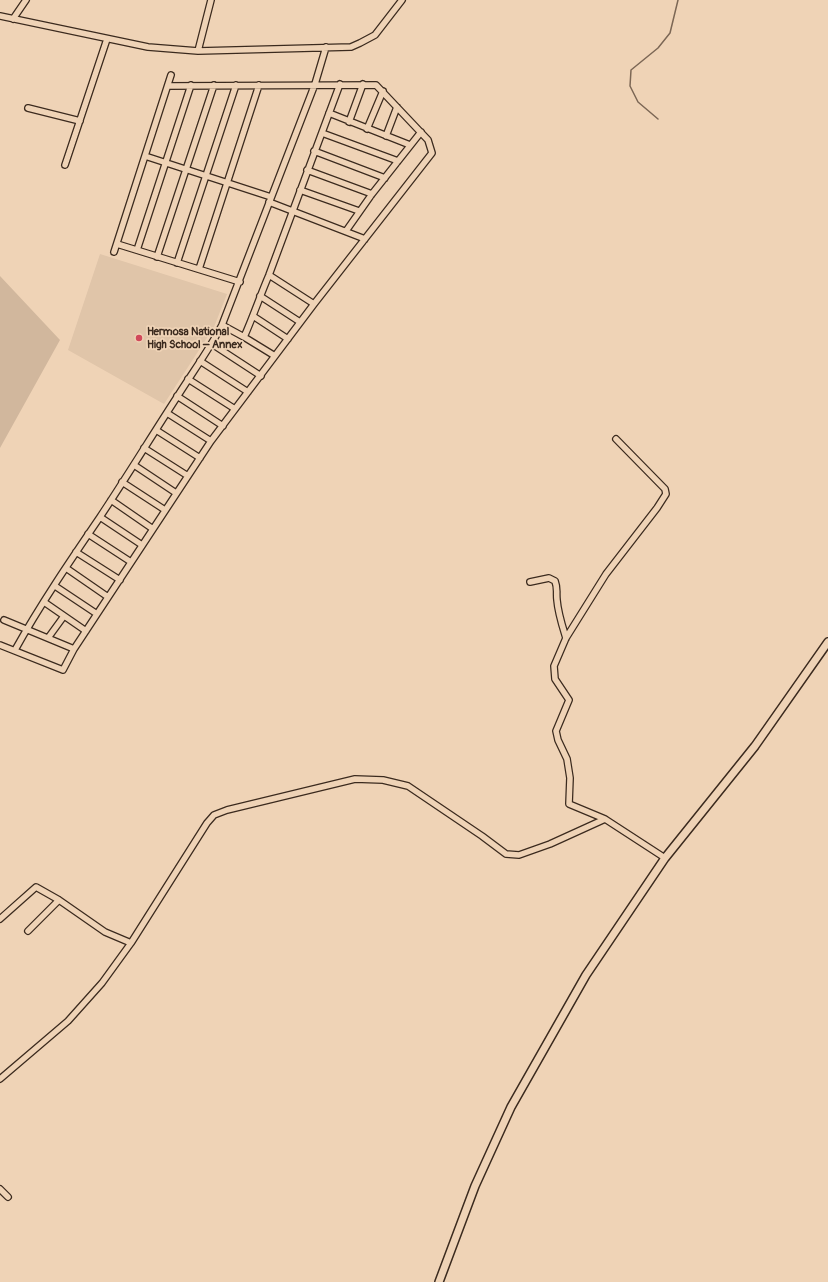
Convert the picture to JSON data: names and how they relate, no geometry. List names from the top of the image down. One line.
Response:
{"places":["Hermosa National High School – Annex"]}
